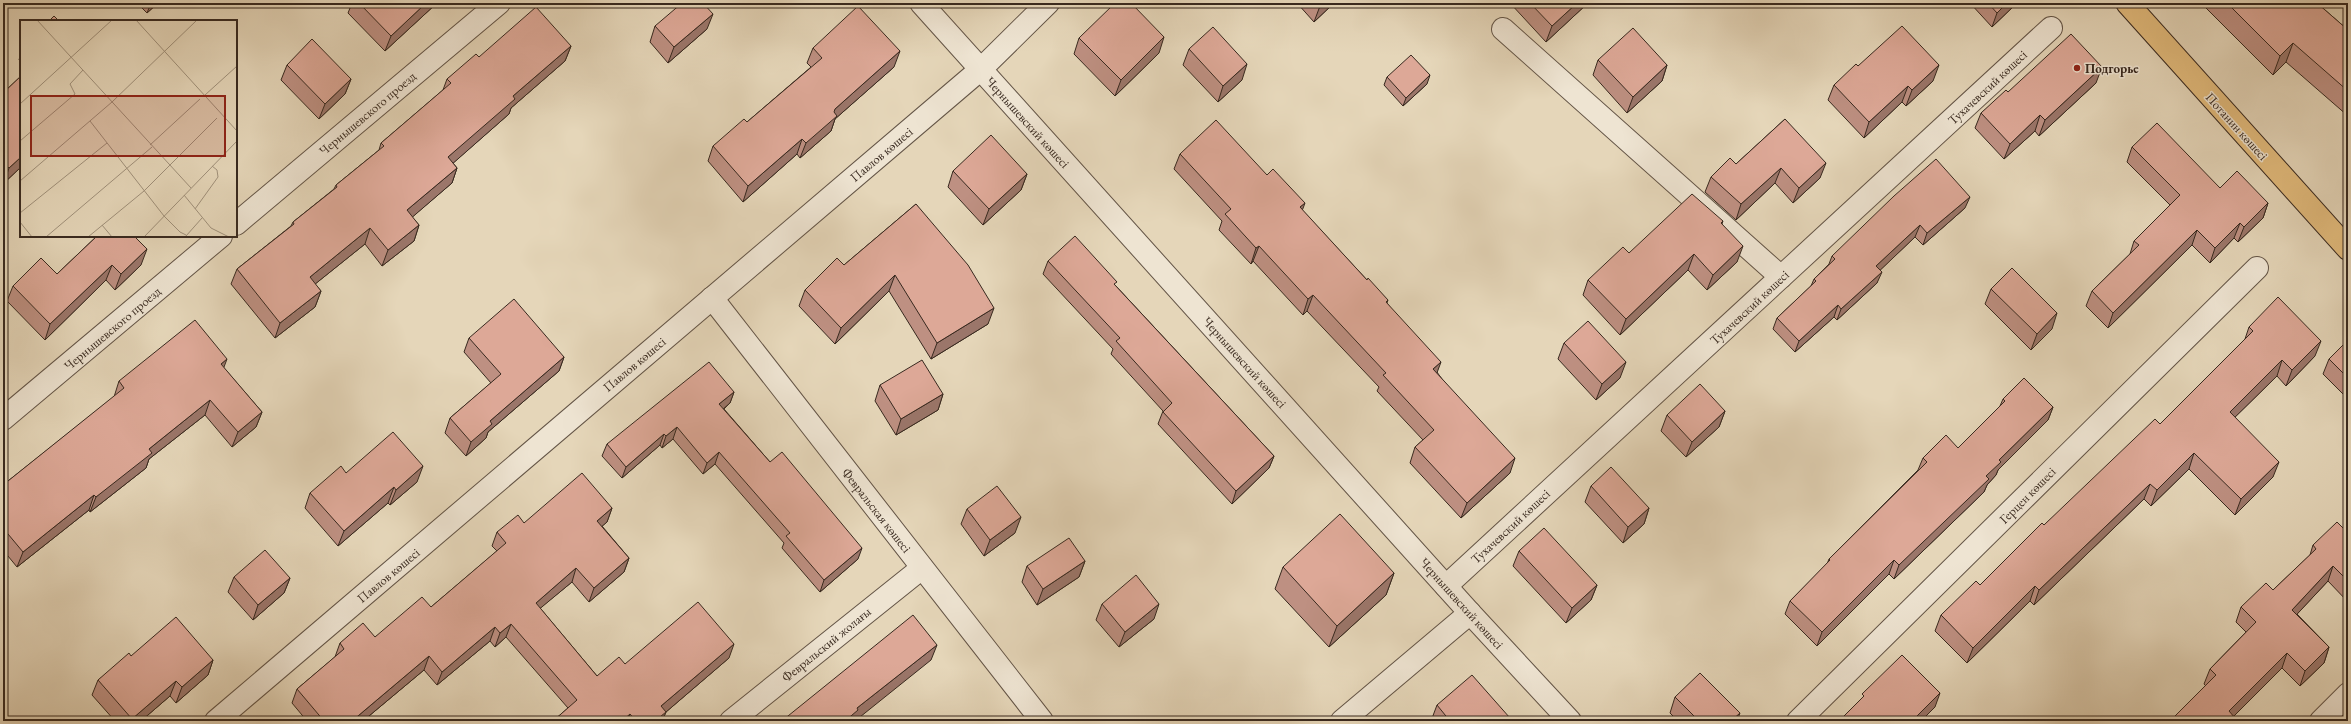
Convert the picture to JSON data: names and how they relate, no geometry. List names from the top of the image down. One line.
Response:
{"streets":{"main road":["Потанин көшесі"],"street":["Тухачевский көшесі","Чернышевского проезд","Чернышевский көшесі","Павлов көшесі","Герцен көшесі","Февральская көшесі","Февральский жолағы"]},"crossings":[["Тухачевский көшесі","Чернышевский көшесі"],["Чернышевский көшесі","Павлов көшесі"],["Павлов көшесі","Февральская көшесі"],["Февральская көшесі","Февральский жолағы"]],"places":["Подгорье"]}
